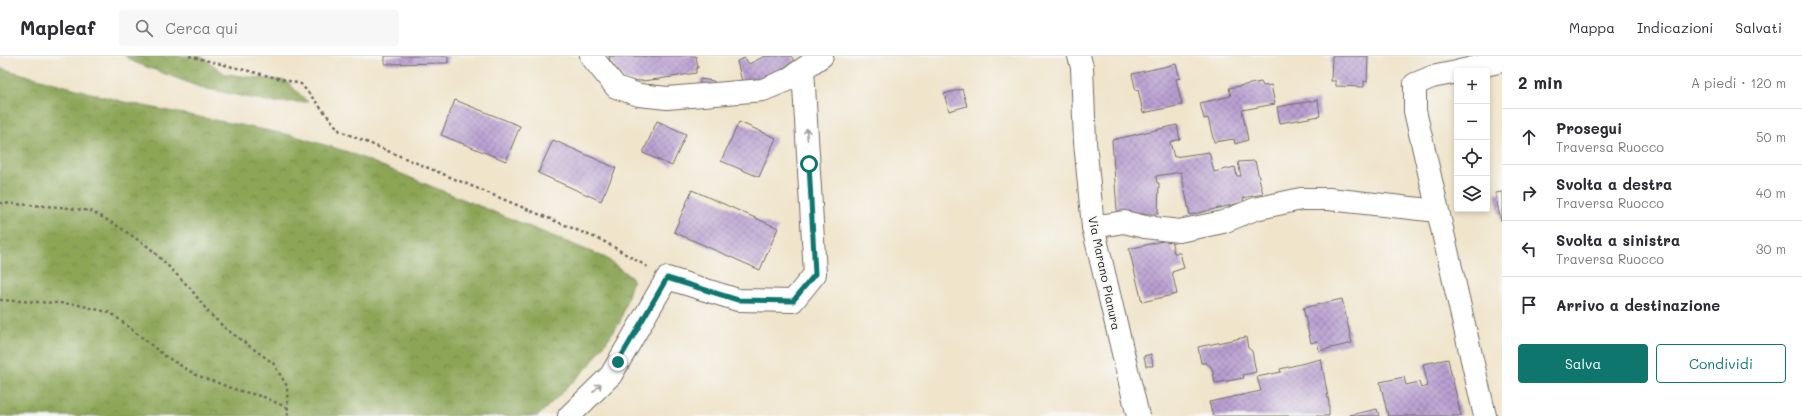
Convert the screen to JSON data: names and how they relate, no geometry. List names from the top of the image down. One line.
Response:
{"streets":{"street":["Via Marano Pianura"]},"page":{"header":"Mapleaf","search":"Cerca qui","nav":["Mappa","Indicazioni","Salvati"],"heading":["2 min","A piedi · 120 m"],"map_buttons":["+","−"],"list":[["Prosegui","Traversa Ruocco","50 m"],["Svolta a destra","Traversa Ruocco","40 m"],["Svolta a sinistra","Traversa Ruocco","30 m"],"Arrivo a destinazione"],"buttons":["Salva","Condividi"]}}
